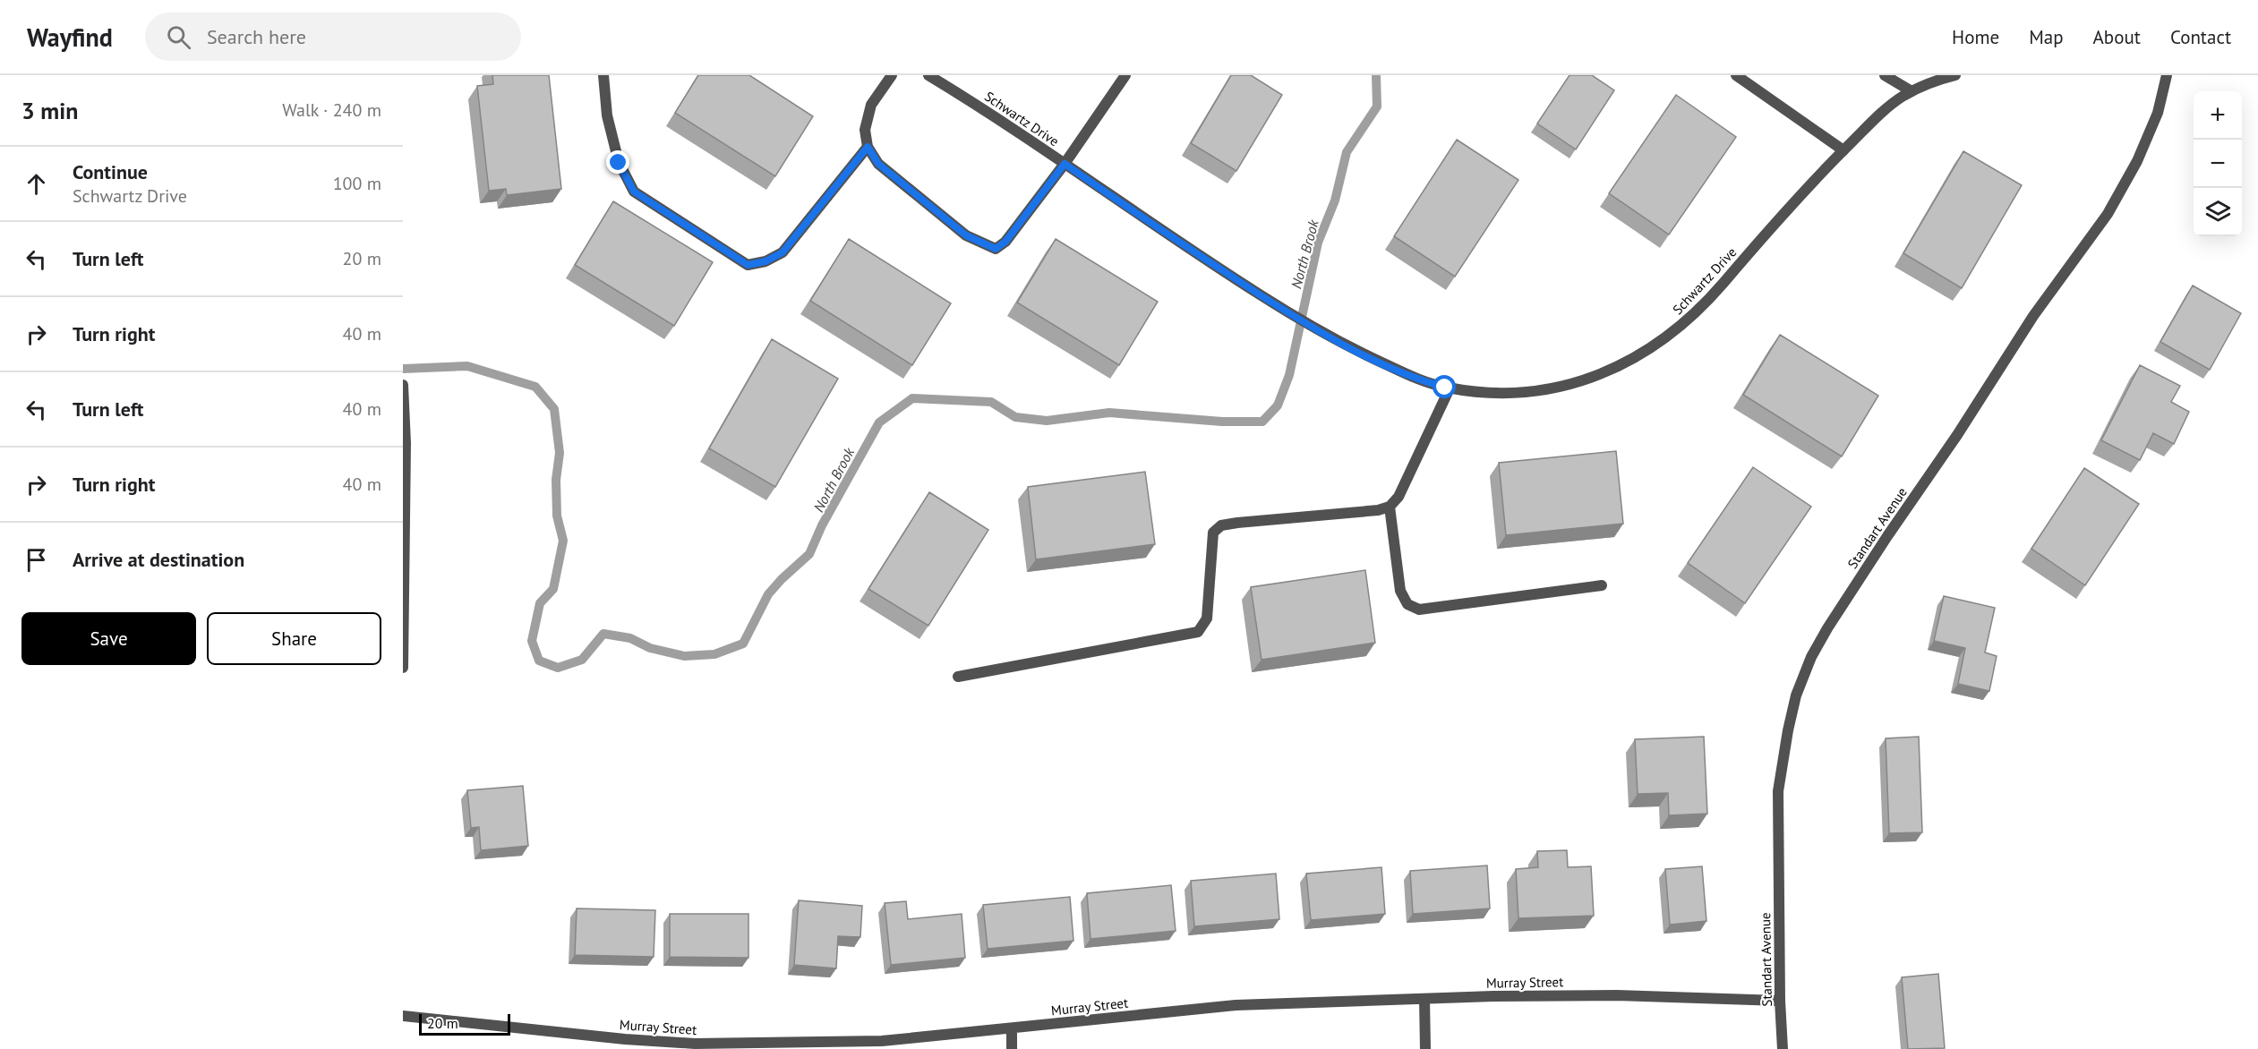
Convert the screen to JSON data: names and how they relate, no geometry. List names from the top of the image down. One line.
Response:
{"streets":{"street":["Schwartz Drive","Standart Avenue","Murray Street"]},"crossings":[["Standart Avenue","Murray Street"]],"water":["North Brook"],"scale_bar":"20 m","page":{"header":"Wayfind","search":"Search here","nav":["Home","Map","About","Contact"],"heading":["3 min","Walk · 240 m"],"map_buttons":["+","−"],"list":[["Continue","Schwartz Drive","100 m"],["Turn left","20 m"],["Turn right","40 m"],["Turn left","40 m"],["Turn right","40 m"],"Arrive at destination"],"buttons":["Save","Share"],"scale":"20 m"}}
